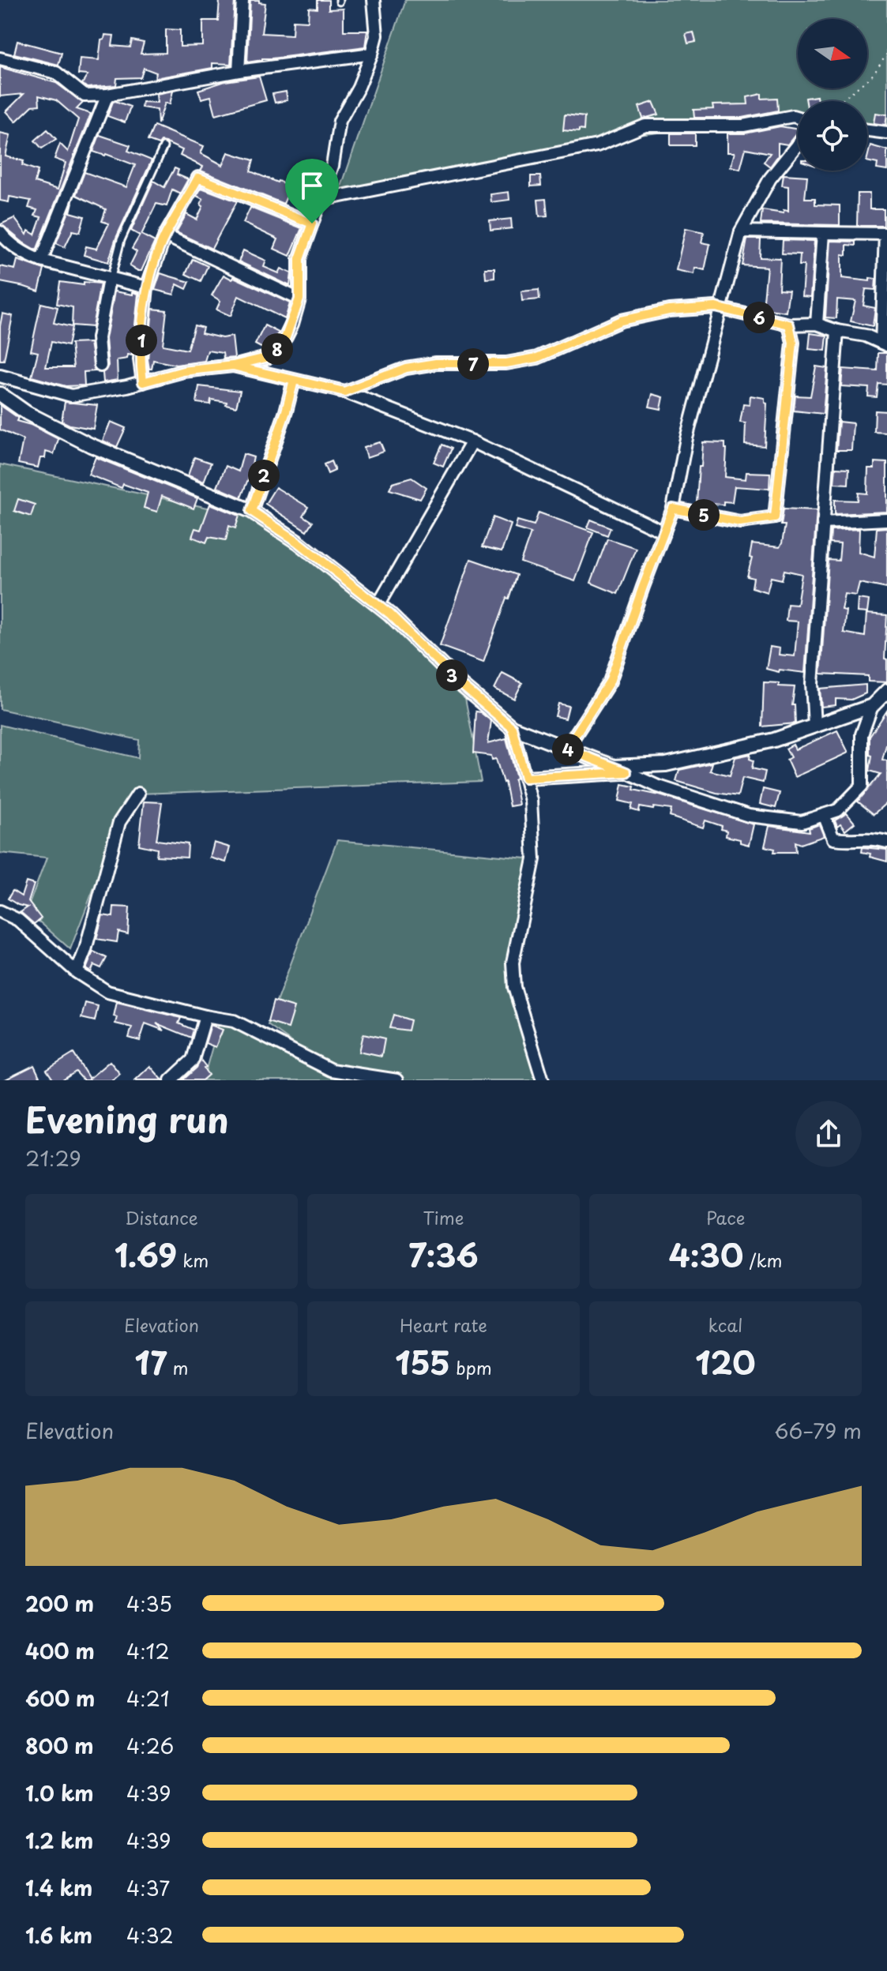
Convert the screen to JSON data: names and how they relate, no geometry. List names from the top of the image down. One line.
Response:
{"north":"right","page":{"pins":["6","1","8","7","2","5","3","4"],"heading":["Evening run","21:29"],"stats":[["Distance","1.69 km"],["Time","7:36"],["Pace","4:30 /km"],["Elevation","17 m"],["Heart rate","155 bpm"],["kcal","120"]],"chart":["Elevation","66–79 m"],"list":[{"name":"200 m","note":"4:35"},{"name":"400 m","note":"4:12"},{"name":"600 m","note":"4:21"},{"name":"800 m","note":"4:26"},{"name":"1.0 km","note":"4:39"},{"name":"1.2 km","note":"4:39"},{"name":"1.4 km","note":"4:37"},{"name":"1.6 km","note":"4:32"}]}}
